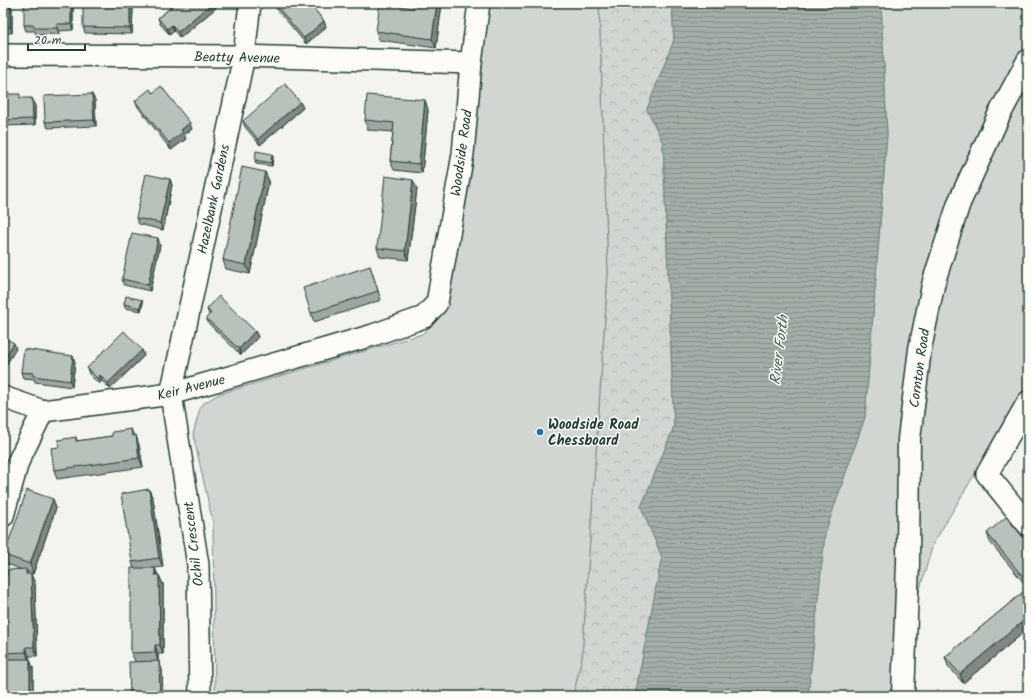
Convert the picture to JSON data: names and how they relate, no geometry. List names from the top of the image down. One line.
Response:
{"streets":{"main road":["Cornton Road"],"street":["Beatty Avenue","Woodside Road","Hazelbank Gardens","Keir Avenue","Ochil Crescent"]},"crossings":[["Beatty Avenue","Woodside Road"],["Beatty Avenue","Hazelbank Gardens"],["Woodside Road","Keir Avenue"],["Hazelbank Gardens","Keir Avenue"],["Hazelbank Gardens","Ochil Crescent"],["Keir Avenue","Ochil Crescent"]],"water":["River Forth"],"places":["Woodside Road Chessboard"],"scale_bar":"20 m"}
